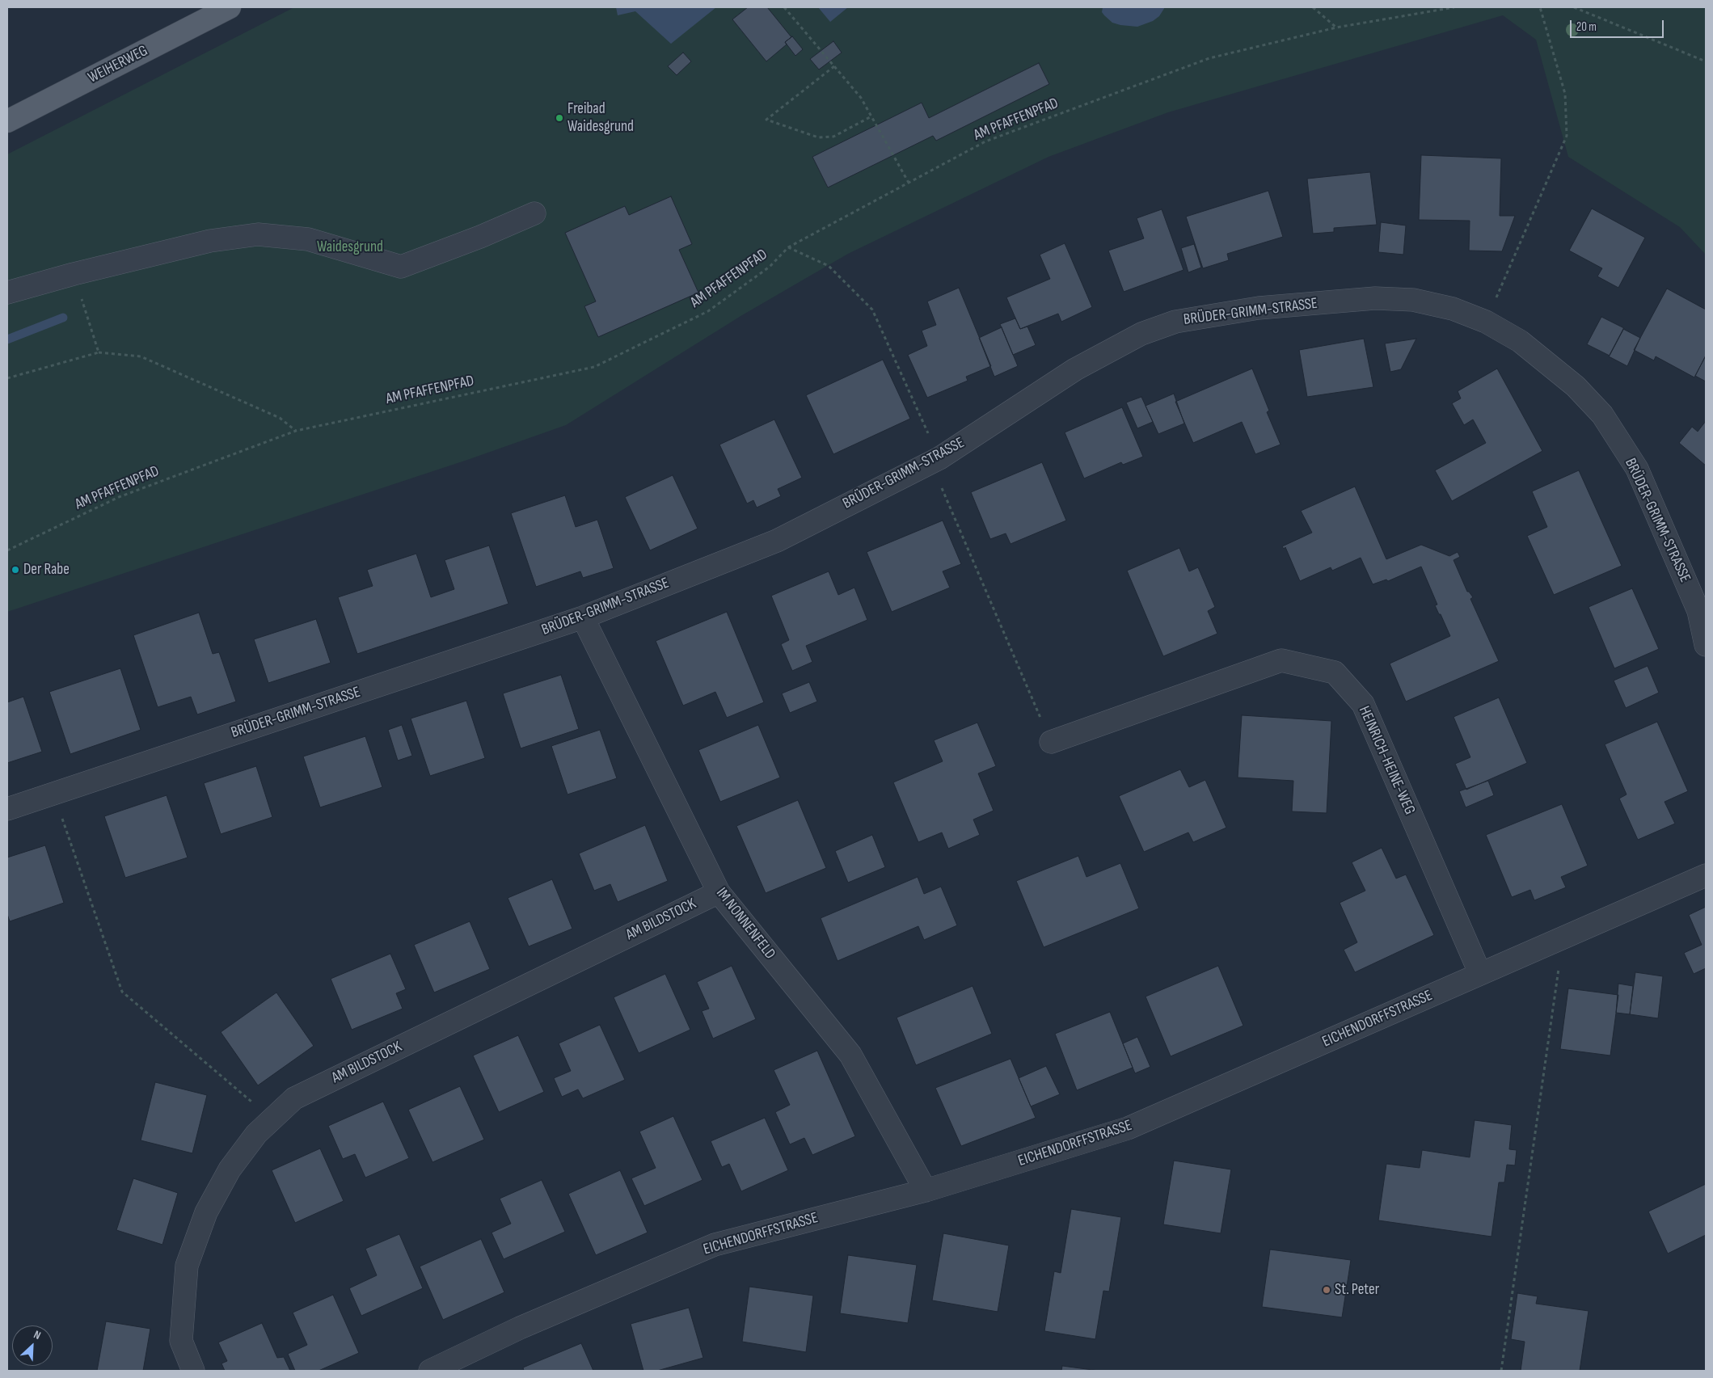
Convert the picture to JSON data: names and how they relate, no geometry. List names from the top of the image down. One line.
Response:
{"streets":{"main road":["WEIHERWEG"],"street":["BRÜDER-GRIMM-STRASSE","HEINRICH-HEINE-WEG","AM BILDSTOCK","IM NONNENFELD","EICHENDORFFSTRASSE"],"path":["AM PFAFFENPFAD"]},"crossings":[["BRÜDER-GRIMM-STRASSE","IM NONNENFELD"],["HEINRICH-HEINE-WEG","EICHENDORFFSTRASSE"],["AM BILDSTOCK","IM NONNENFELD"],["IM NONNENFELD","EICHENDORFFSTRASSE"]],"parks":["Waidesgrund"],"places":["Freibad Waidesgrund","Der Rabe","St. Peter"],"scale_bar":"20 m","north":"top right"}
